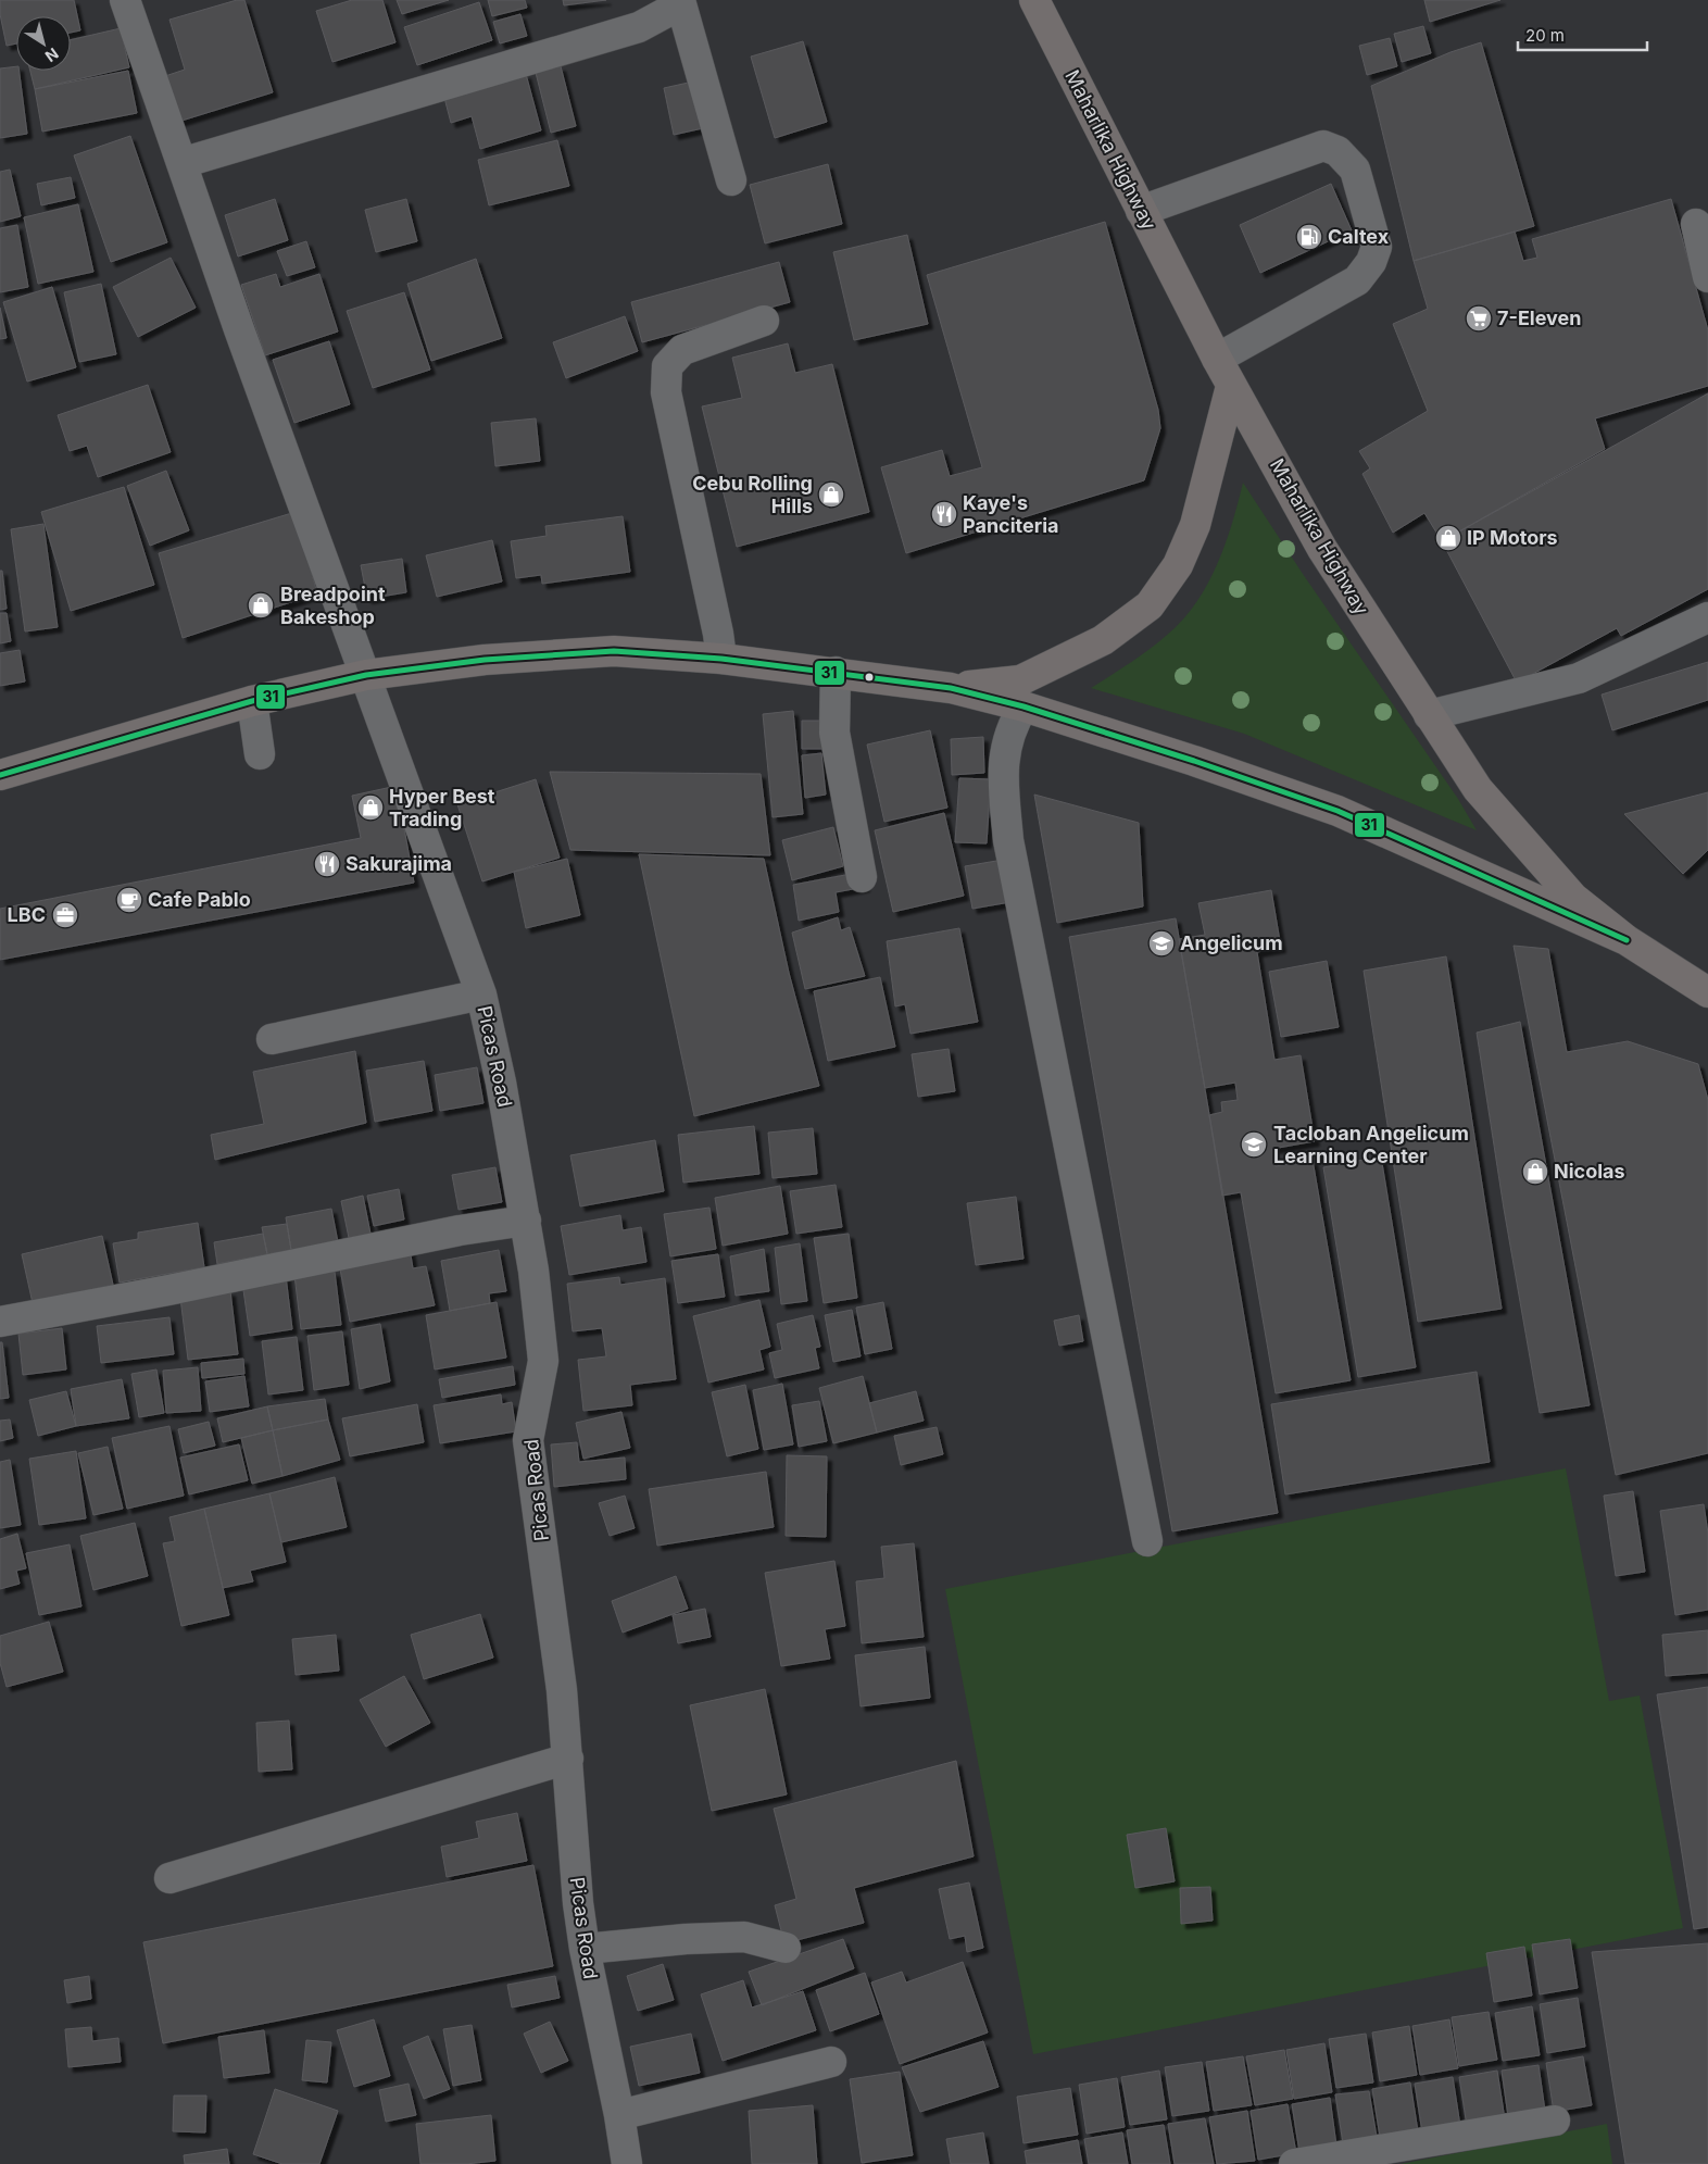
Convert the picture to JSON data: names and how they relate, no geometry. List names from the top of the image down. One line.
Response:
{"streets":{"main road":["Maharlika Highway"],"street":["Picas Road"]},"places":{"fuel station":["Caltex"],"supermarket":["7-Eleven"],"shop":["Cebu Rolling Hills","IP Motors","Breadpoint Bakeshop","Hyper Best Trading","Nicolas"],"restaurant":["Kaye's Panciteria","Sakurajima"],"cafe":["Cafe Pablo"],"office":["LBC"],"school or university":["Angelicum","Tacloban Angelicum Learning Center"]},"lines":["transit line 31"],"scale_bar":"20 m","north":"bottom right"}
